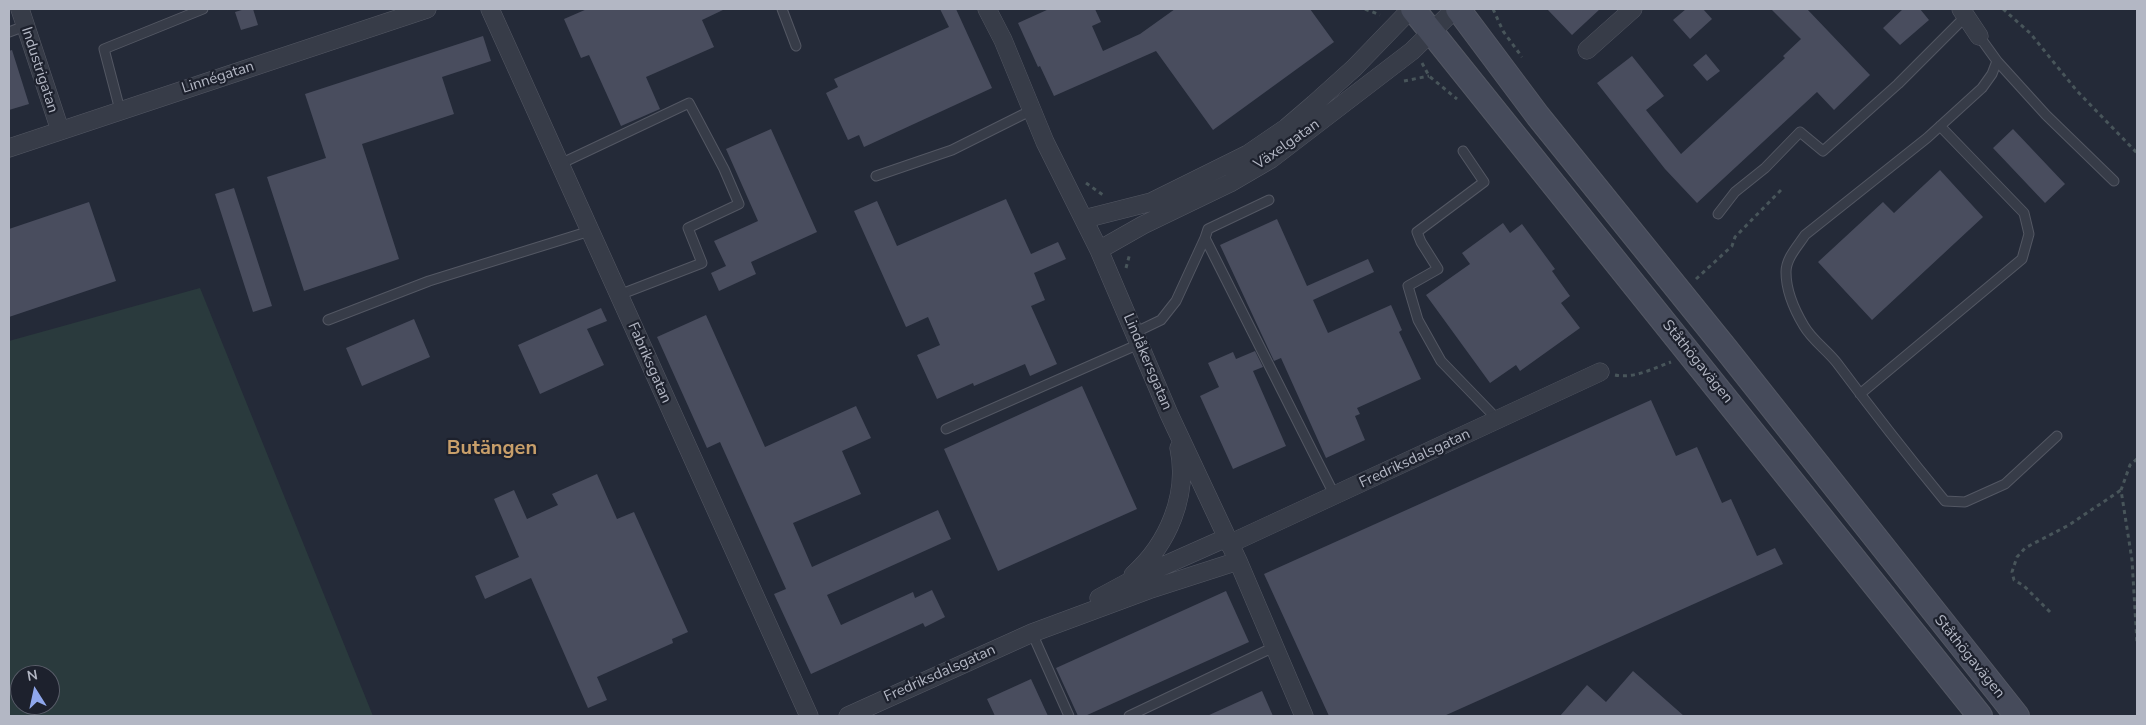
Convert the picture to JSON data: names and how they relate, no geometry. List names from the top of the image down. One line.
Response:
{"streets":{"main road":["Ståthögavägen"],"street":["Industrigatan","Linnégatan","Växelgatan","Lindåkersgatan","Fabriksgatan","Fredriksdalsgatan"]},"crossings":[["Industrigatan","Linnégatan"],["Växelgatan","Lindåkersgatan"],["Växelgatan","Ståthögavägen"],["Lindåkersgatan","Fredriksdalsgatan"]],"districts":["Butängen"],"north":"top"}
